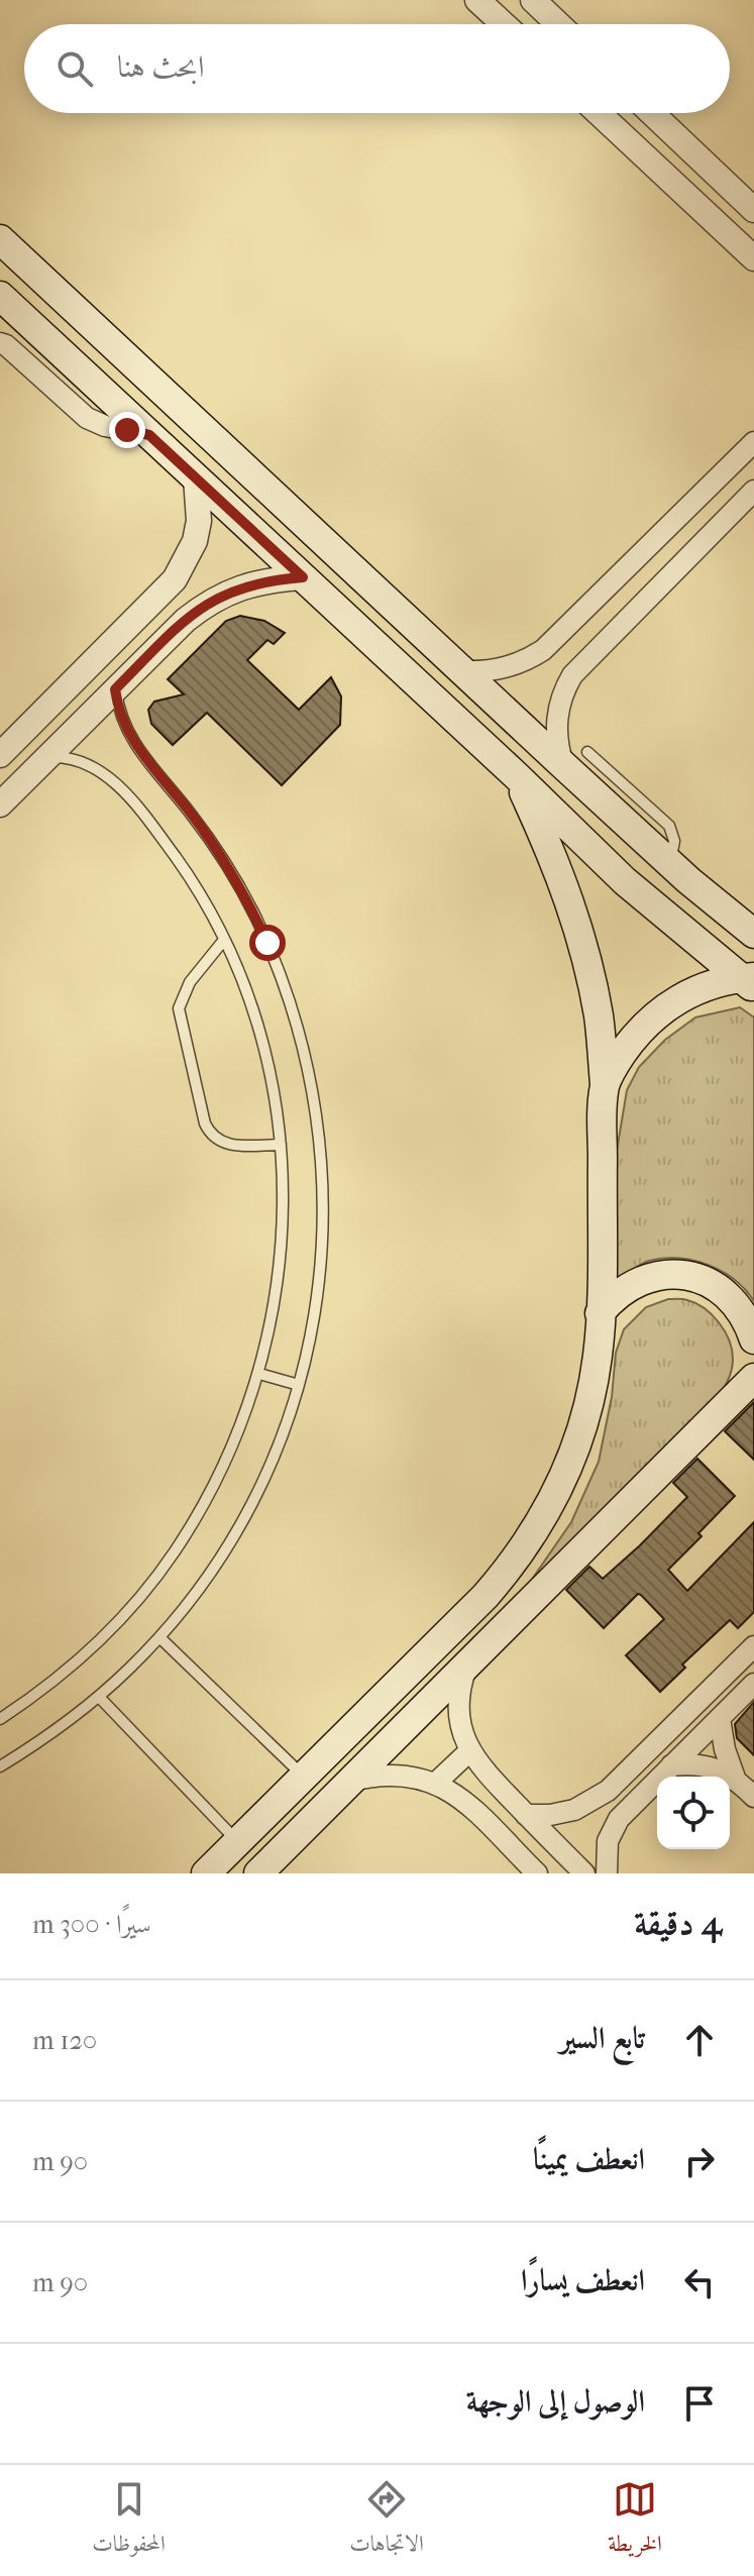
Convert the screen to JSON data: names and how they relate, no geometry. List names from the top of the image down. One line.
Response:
{"page":{"search":"ابحث هنا","heading":["4 دقيقة","سيرًا · 300 m"],"list":[["تابع السير","120 m"],["انعطف يمينًا","90 m"],["انعطف يسارًا","90 m"],"الوصول إلى الوجهة"],"nav":["الخريطة","الاتجاهات","المحفوظات"]}}
